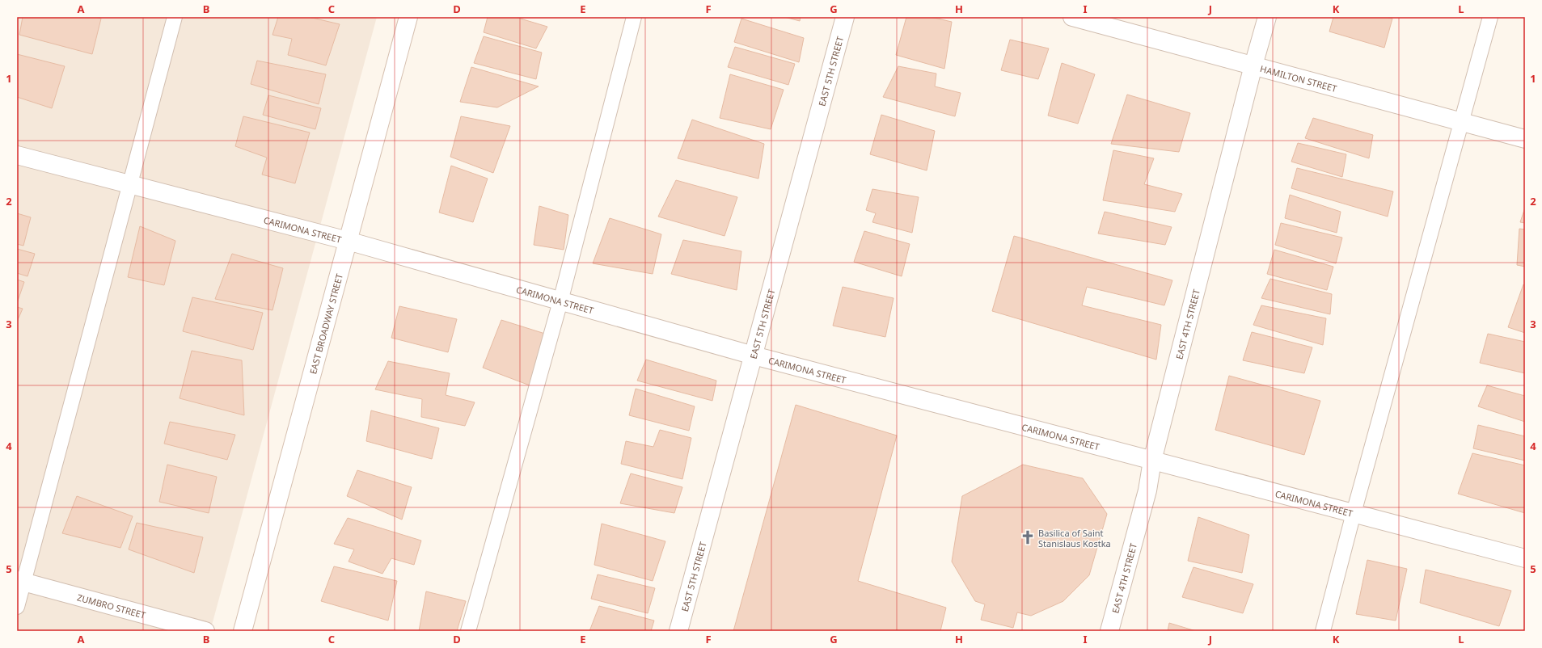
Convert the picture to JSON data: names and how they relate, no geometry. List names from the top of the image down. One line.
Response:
{"streets":{"street":["EAST 5TH STREET","HAMILTON STREET","CARIMONA STREET","EAST BROADWAY STREET","EAST 4TH STREET","ZUMBRO STREET"]},"crossings":[["EAST 5TH STREET","CARIMONA STREET"],["HAMILTON STREET","EAST 4TH STREET"],["CARIMONA STREET","EAST BROADWAY STREET"],["CARIMONA STREET","EAST 4TH STREET"]],"places":{"church":["Basilica of Saint Stanislaus Kostka"]},"grid":{"columns":["A","B","C","D","E","F","G","H","I","J","K","L"],"rows":["1","2","3","4","5"]}}
